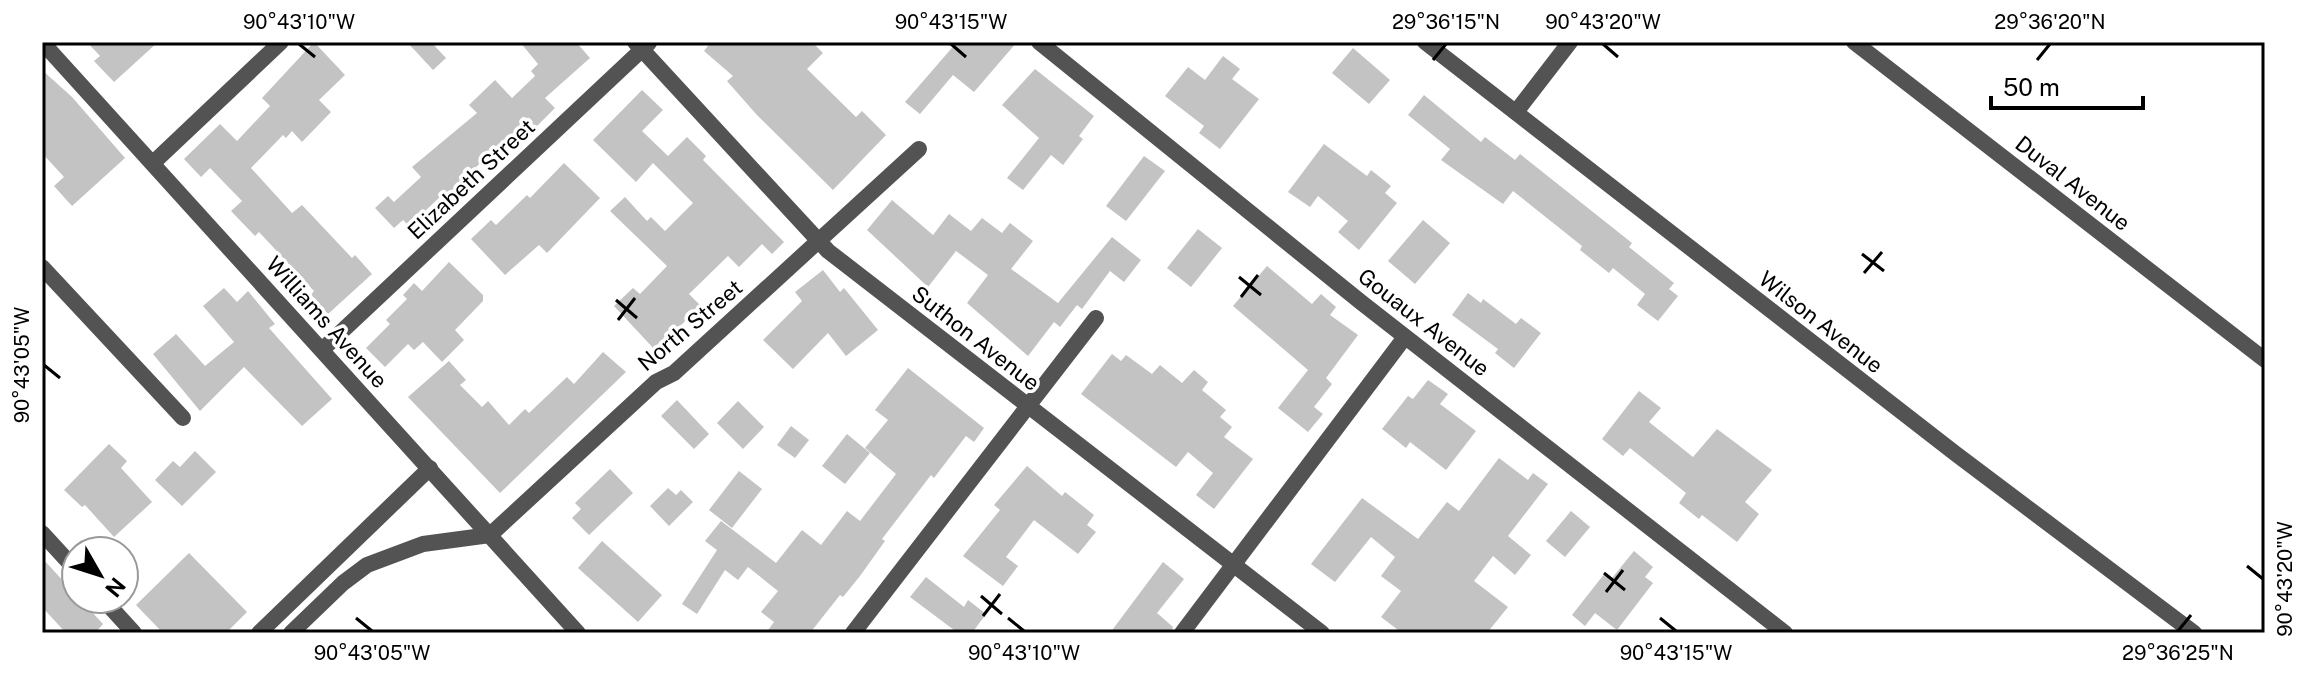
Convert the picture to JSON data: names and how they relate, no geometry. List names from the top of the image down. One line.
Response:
{"streets":{"street":["Elizabeth Street","Duval Avenue","Williams Avenue","Gouaux Avenue","Wilson Avenue","North Street","Suthon Avenue"]},"crossings":[["Elizabeth Street","Williams Avenue"],["Elizabeth Street","Suthon Avenue"],["Williams Avenue","North Street"],["North Street","Suthon Avenue"]],"scale_bar":"50 m","north":"bottom right","coordinates":["90°43'10\"W","90°43'15\"W","29°36'15\"N","90°43'20\"W","29°36'20\"N","90°43'05\"W","29°36'25\"N"]}
